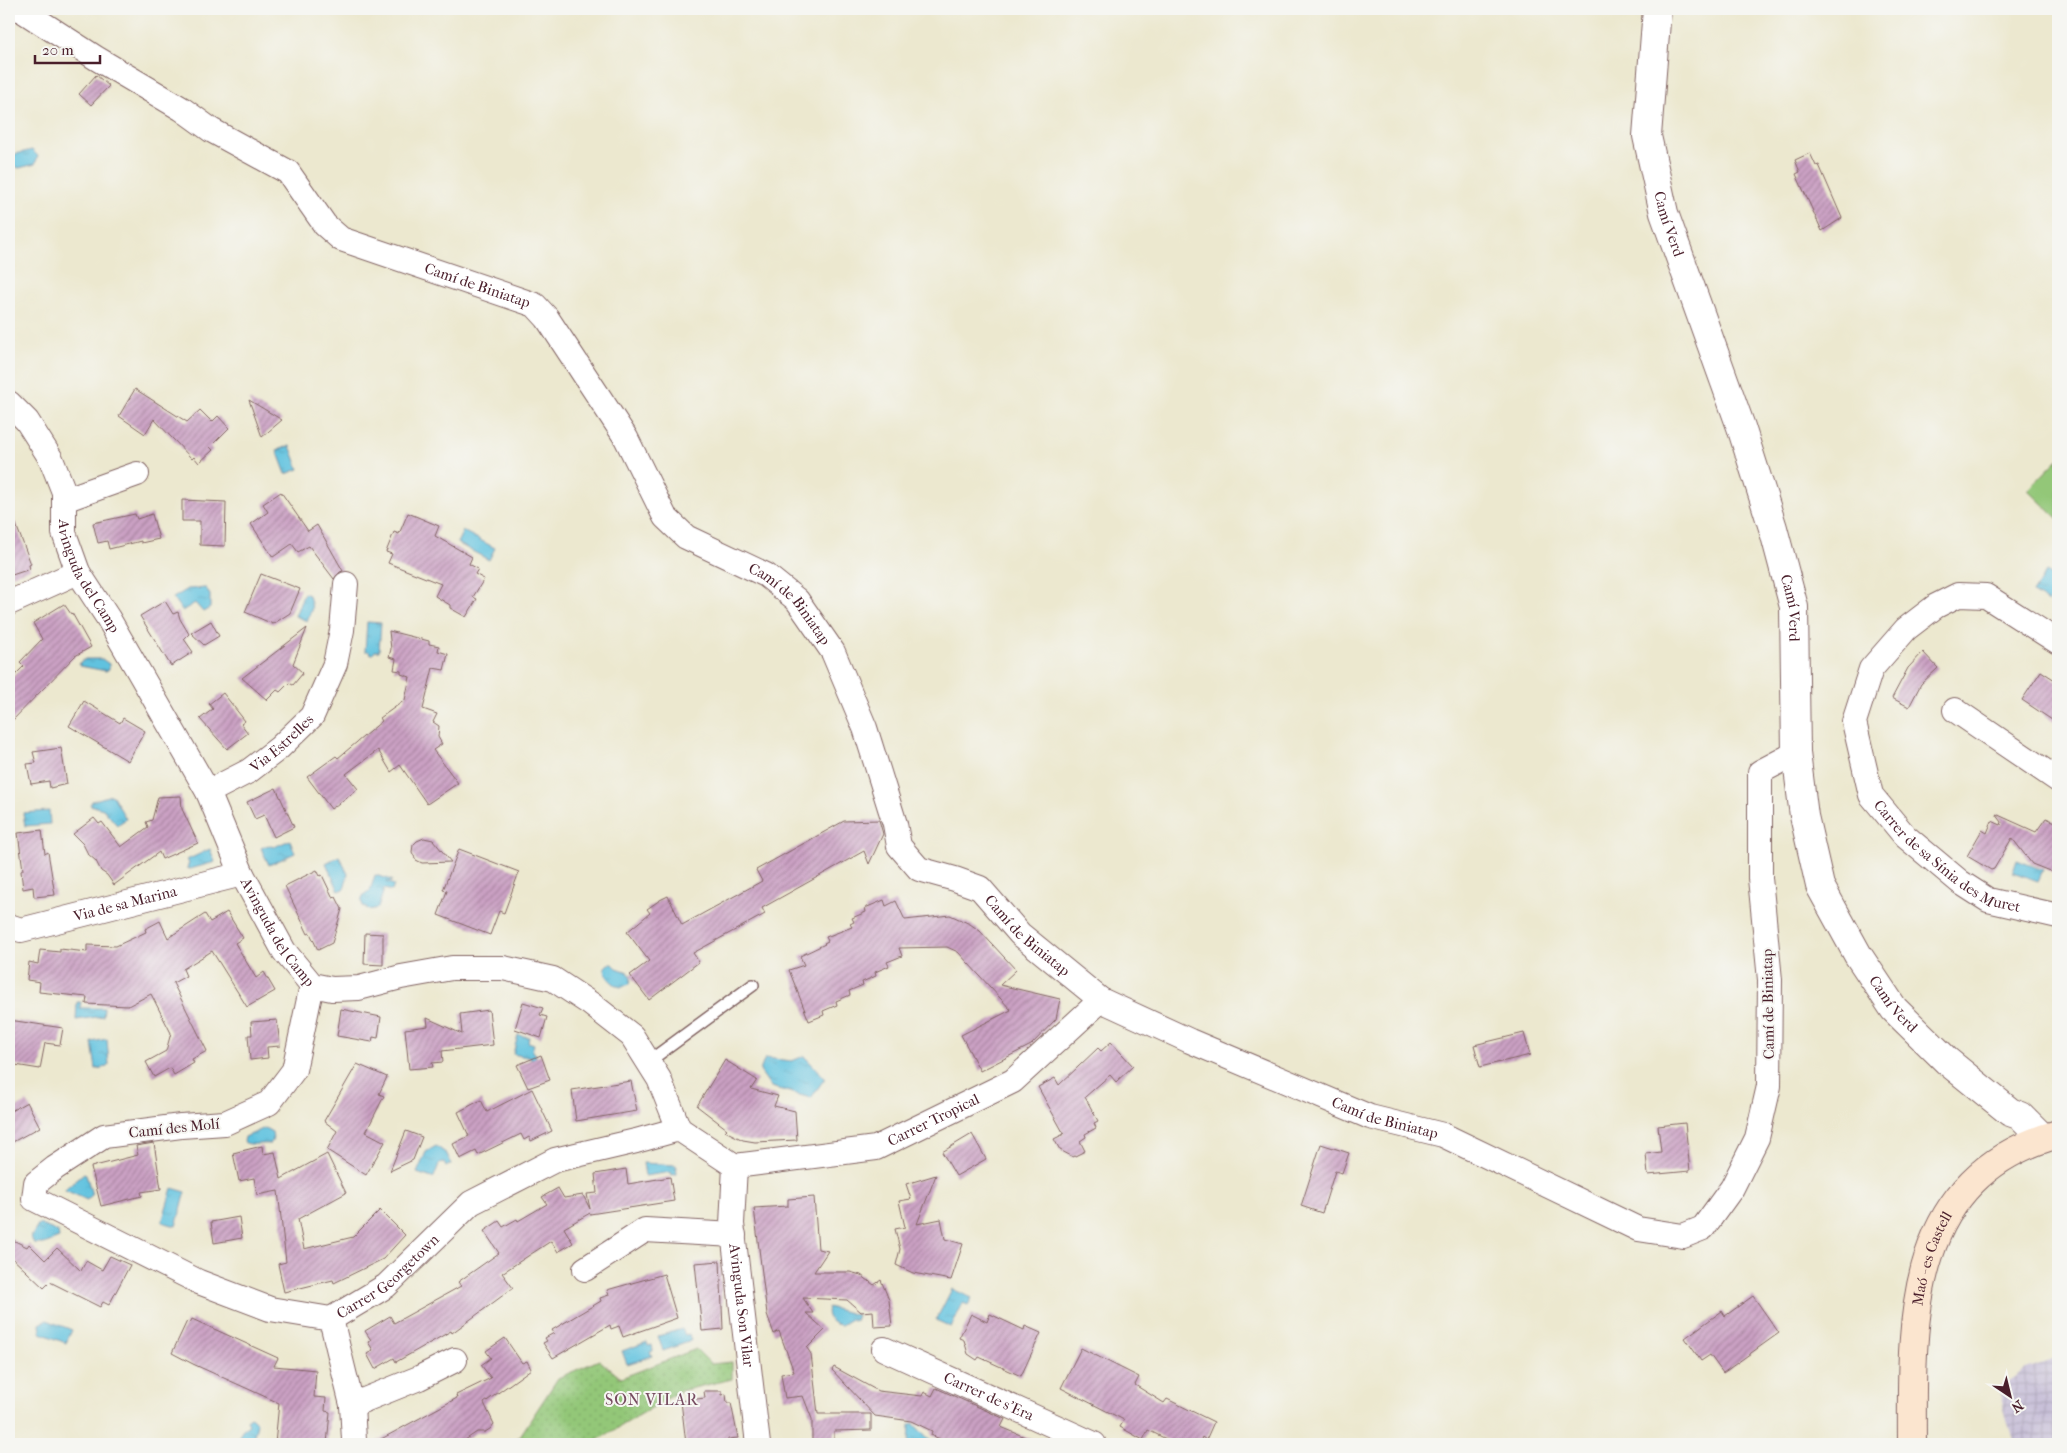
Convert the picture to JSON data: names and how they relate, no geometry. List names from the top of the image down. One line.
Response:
{"streets":{"main road":["Maó - es Castell"],"street":["Camí Verd","Camí de Biniatap","Avinguda del Camp","Via Estrelles","Carrer de sa Sínia des Muret","Via de sa Marina","Carrer Tropical","Camí des Molí","Carrer Georgetown","Avinguda Son Vilar","Carrer de s'Era"]},"crossings":[["Camí Verd","Camí de Biniatap"],["Camí Verd","Maó - es Castell"],["Camí de Biniatap","Carrer Tropical"],["Avinguda del Camp","Via Estrelles"],["Avinguda del Camp","Via de sa Marina"],["Avinguda del Camp","Camí des Molí"],["Avinguda del Camp","Carrer Georgetown"],["Carrer Tropical","Avinguda Son Vilar"],["Camí des Molí","Carrer Georgetown"]],"districts":["SON VILAR"],"scale_bar":"20 m","north":"bottom right"}
